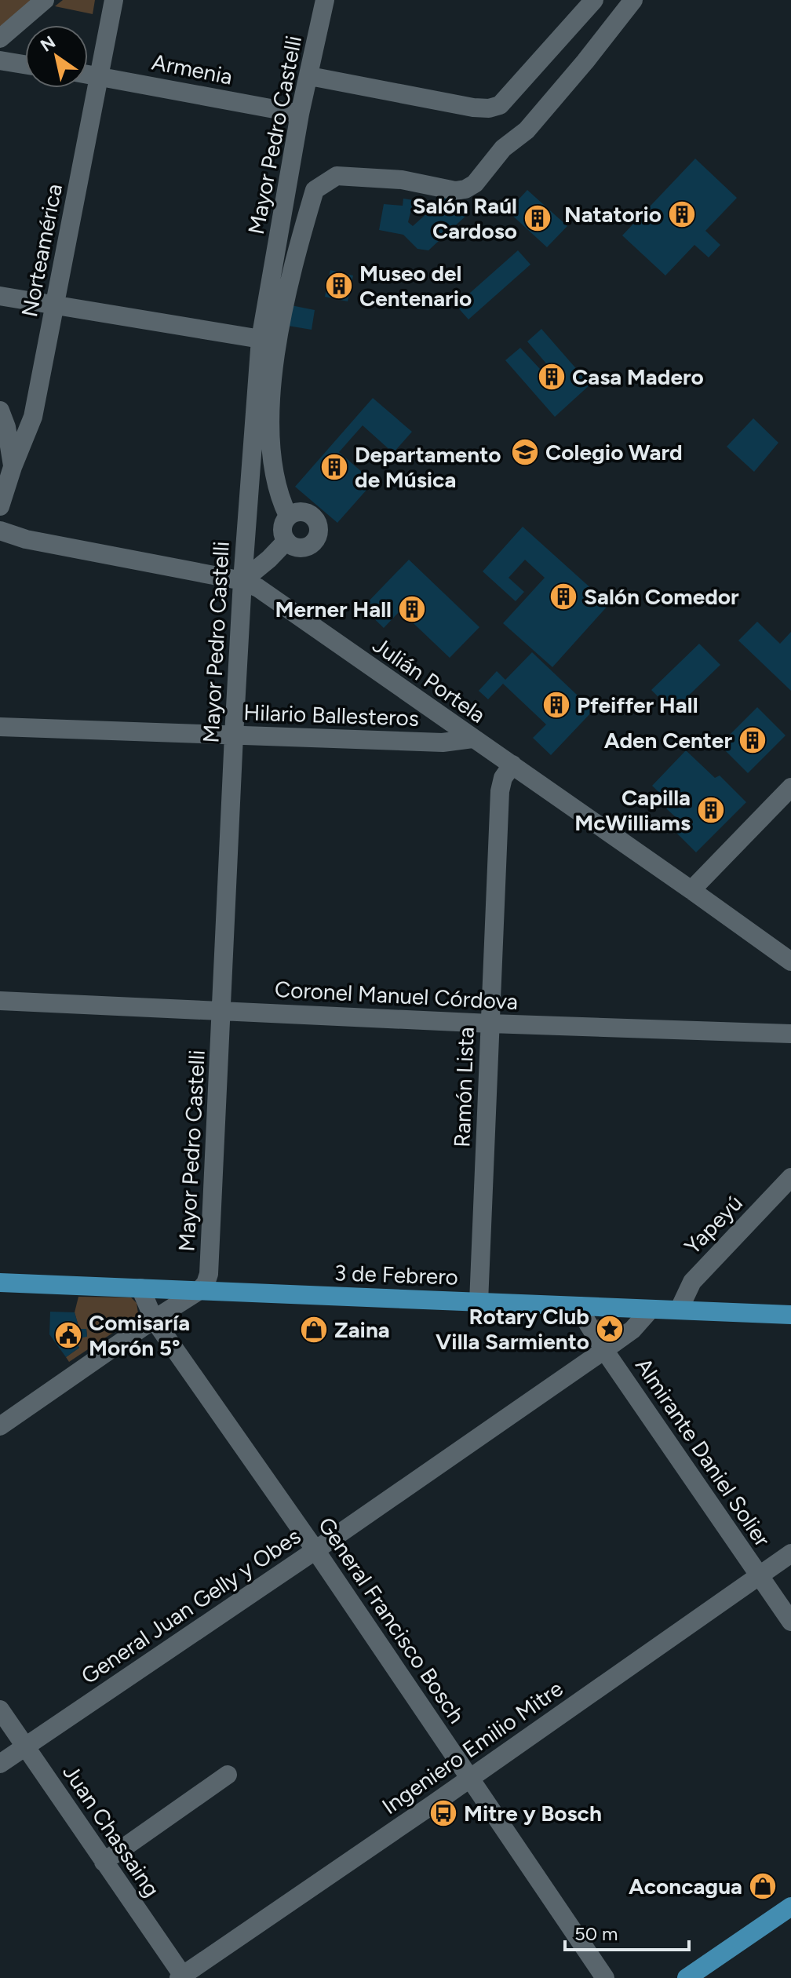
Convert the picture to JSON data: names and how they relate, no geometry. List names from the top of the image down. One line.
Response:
{"streets":{"main road":["3 de Febrero"],"street":["Armenia","Mayor Pedro Castelli","Norteamérica","Julián Portela","Hilario Ballesteros","Coronel Manuel Córdova","Ramón Lista","Yapeyú","Almirante Daniel Solier","General Juan Gelly y Obes","General Francisco Bosch","Ingeniero Emilio Mitre","Juan Chassaing"]},"crossings":[["Armenia","Mayor Pedro Castelli"],["Armenia","Norteamérica"],["Mayor Pedro Castelli","Julián Portela"],["Mayor Pedro Castelli","Hilario Ballesteros"],["Mayor Pedro Castelli","Coronel Manuel Córdova"],["Mayor Pedro Castelli","3 de Febrero"],["Julián Portela","Hilario Ballesteros"],["Julián Portela","Ramón Lista"],["Coronel Manuel Córdova","Ramón Lista"],["Ramón Lista","3 de Febrero"],["Yapeyú","3 de Febrero"],["3 de Febrero","Almirante Daniel Solier"],["3 de Febrero","General Juan Gelly y Obes"],["3 de Febrero","General Francisco Bosch"],["Almirante Daniel Solier","General Juan Gelly y Obes"],["Almirante Daniel Solier","Ingeniero Emilio Mitre"],["General Juan Gelly y Obes","General Francisco Bosch"],["General Juan Gelly y Obes","Juan Chassaing"],["General Francisco Bosch","Ingeniero Emilio Mitre"],["Ingeniero Emilio Mitre","Juan Chassaing"]],"places":{"building":["Natatorio","Salón Raúl Cardoso","Museo del Centenario","Casa Madero","Departamento de Música","Salón Comedor","Merner Hall","Pfeiffer Hall","Aden Center","Capilla McWilliams"],"school or university":["Colegio Ward"],"place":["Rotary Club Villa Sarmiento"],"shop":["Zaina","Aconcagua"],"public building":["Comisaría Morón 5°"],"bus stop":["Mitre y Bosch"]},"scale_bar":"50 m","north":"top left"}
